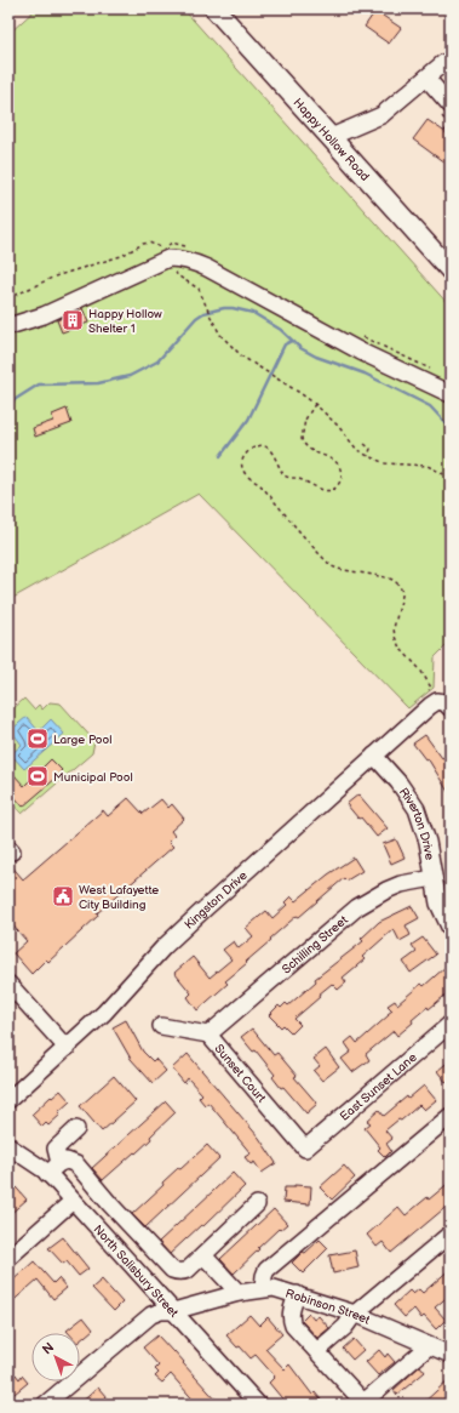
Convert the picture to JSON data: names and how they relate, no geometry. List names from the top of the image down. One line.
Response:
{"streets":{"main road":["Happy Hollow Road"],"street":["Riverton Drive","Kingston Drive","Schilling Street","Sunset Court","East Sunset Lane","North Salisbury Street","Robinson Street"]},"crossings":[["Riverton Drive","Kingston Drive"],["Riverton Drive","Schilling Street"],["Schilling Street","Sunset Court"],["Sunset Court","East Sunset Lane"],["North Salisbury Street","Robinson Street"]],"places":{"building":["Happy Hollow Shelter 1"],"sports":["Large Pool","Municipal Pool"],"public building":["West Lafayette City Building"]},"north":"top left"}
